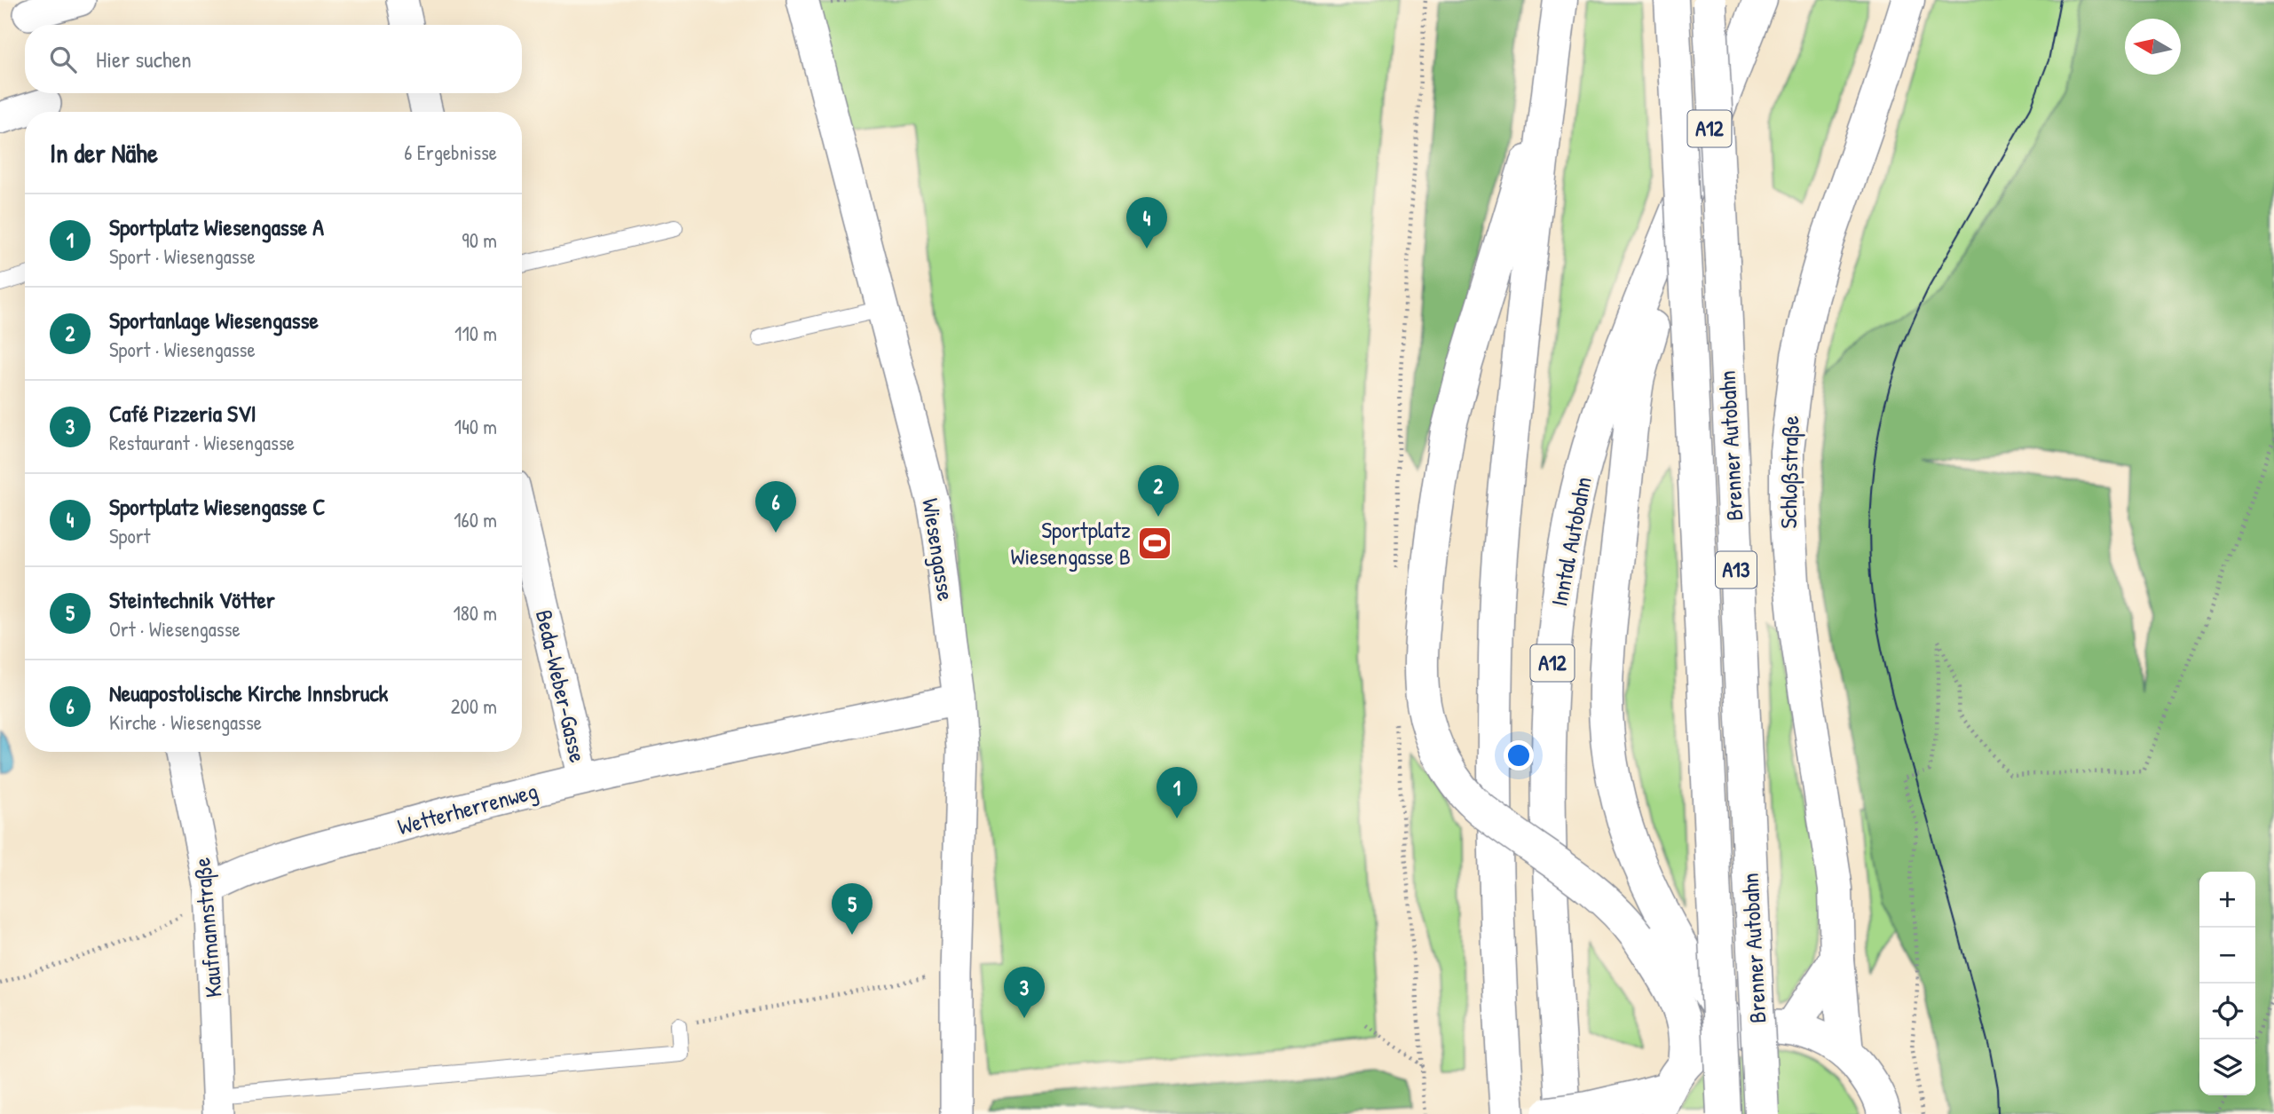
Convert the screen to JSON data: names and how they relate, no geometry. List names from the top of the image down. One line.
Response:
{"streets":{"main road":["A12","Brenner Autobahn","Schloßstraße","Inntal Autobahn","A13"],"street":["Wiesengasse","Beda-Weber-Gasse","Wetterherrenweg","Kaufmannstraße"]},"crossings":[["Wiesengasse","Wetterherrenweg"],["Beda-Weber-Gasse","Wetterherrenweg"],["Wetterherrenweg","Kaufmannstraße"]],"places":{"sports":["Sportplatz Wiesengasse B"]},"north":"left","page":{"search":"Hier suchen","heading":["In der Nähe","6 Ergebnisse"],"list":[{"mark":"1","name":"Sportplatz Wiesengasse A","note":"Sport · Wiesengasse","value":"90 m"},{"mark":"2","name":"Sportanlage Wiesengasse","note":"Sport · Wiesengasse","value":"110 m"},{"mark":"3","name":"Café Pizzeria SVI","note":"Restaurant · Wiesengasse","value":"140 m"},{"mark":"4","name":"Sportplatz Wiesengasse C","note":"Sport","value":"160 m"},{"mark":"5","name":"Steintechnik Vötter","note":"Ort · Wiesengasse","value":"180 m"},{"mark":"6","name":"Neuapostolische Kirche Innsbruck","note":"Kirche · Wiesengasse","value":"200 m"}],"pins":["4","2","6","1","5","3"],"map_buttons":["+","−"]}}
